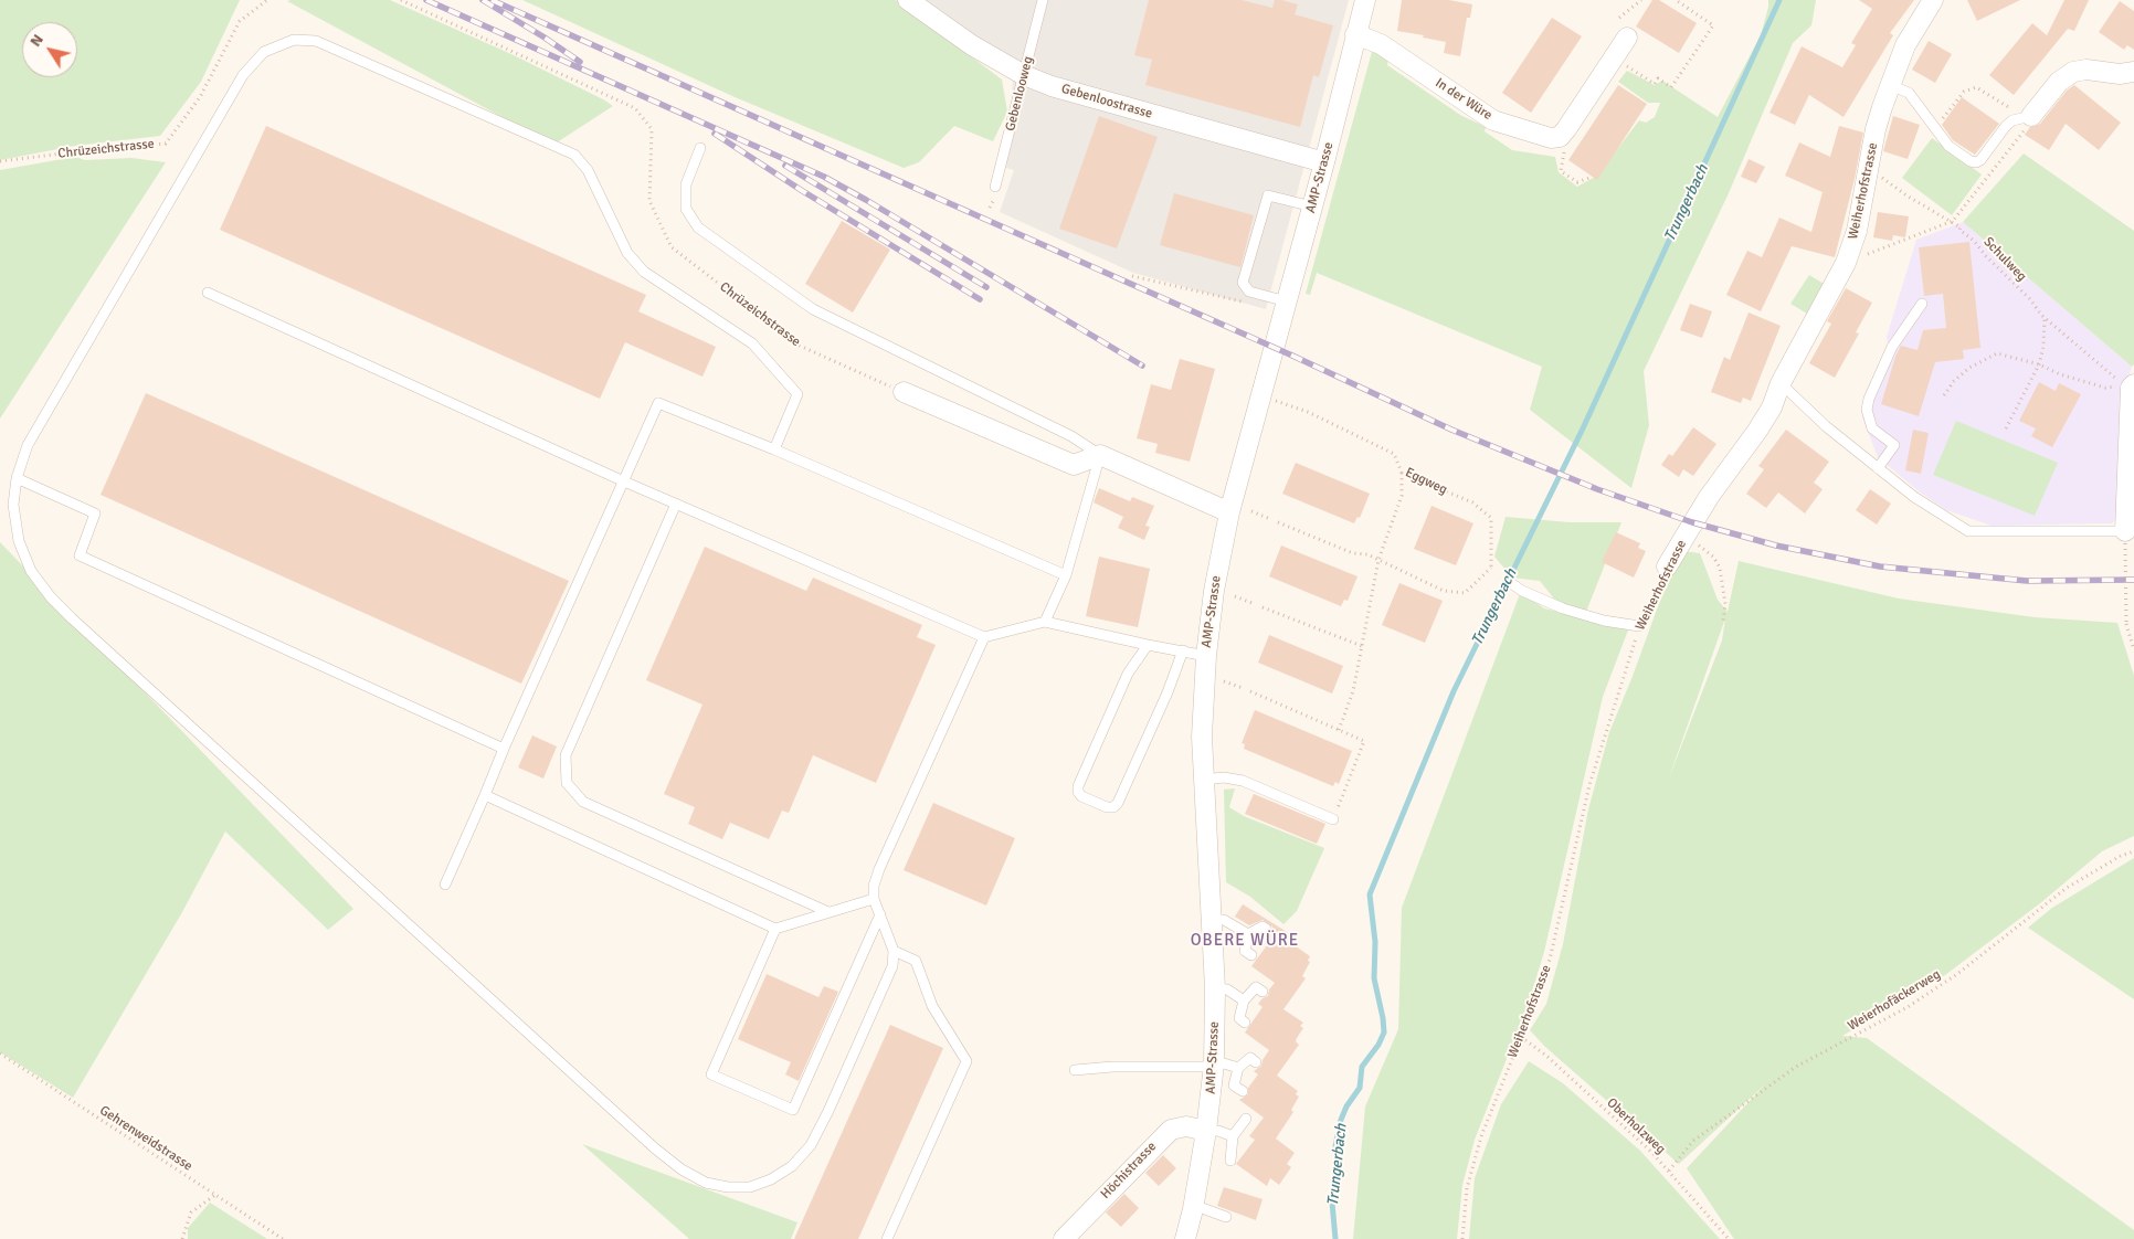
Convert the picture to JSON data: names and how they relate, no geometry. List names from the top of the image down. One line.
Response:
{"streets":{"street":["In der Würe","Gebenloostrasse","AMP-Strasse","Weiherhofstrasse","Höchistrasse"],"lane":["Gebenlooweg"],"path":["Chrüzeichstrasse","Schulweg","Eggweg","Weierhofäckerweg","Oberholzweg","Gehrenweidstrasse"]},"crossings":[["Gebenlooweg","Gebenloostrasse"],["In der Würe","AMP-Strasse"],["Gebenloostrasse","AMP-Strasse"],["AMP-Strasse","Eggweg"],["AMP-Strasse","Höchistrasse"],["Weiherhofstrasse","Schulweg"],["Weiherhofstrasse","Oberholzweg"],["Weierhofäckerweg","Oberholzweg"]],"districts":["OBERE WÜRE"],"water":["Trungerbach"],"north":"top left"}
